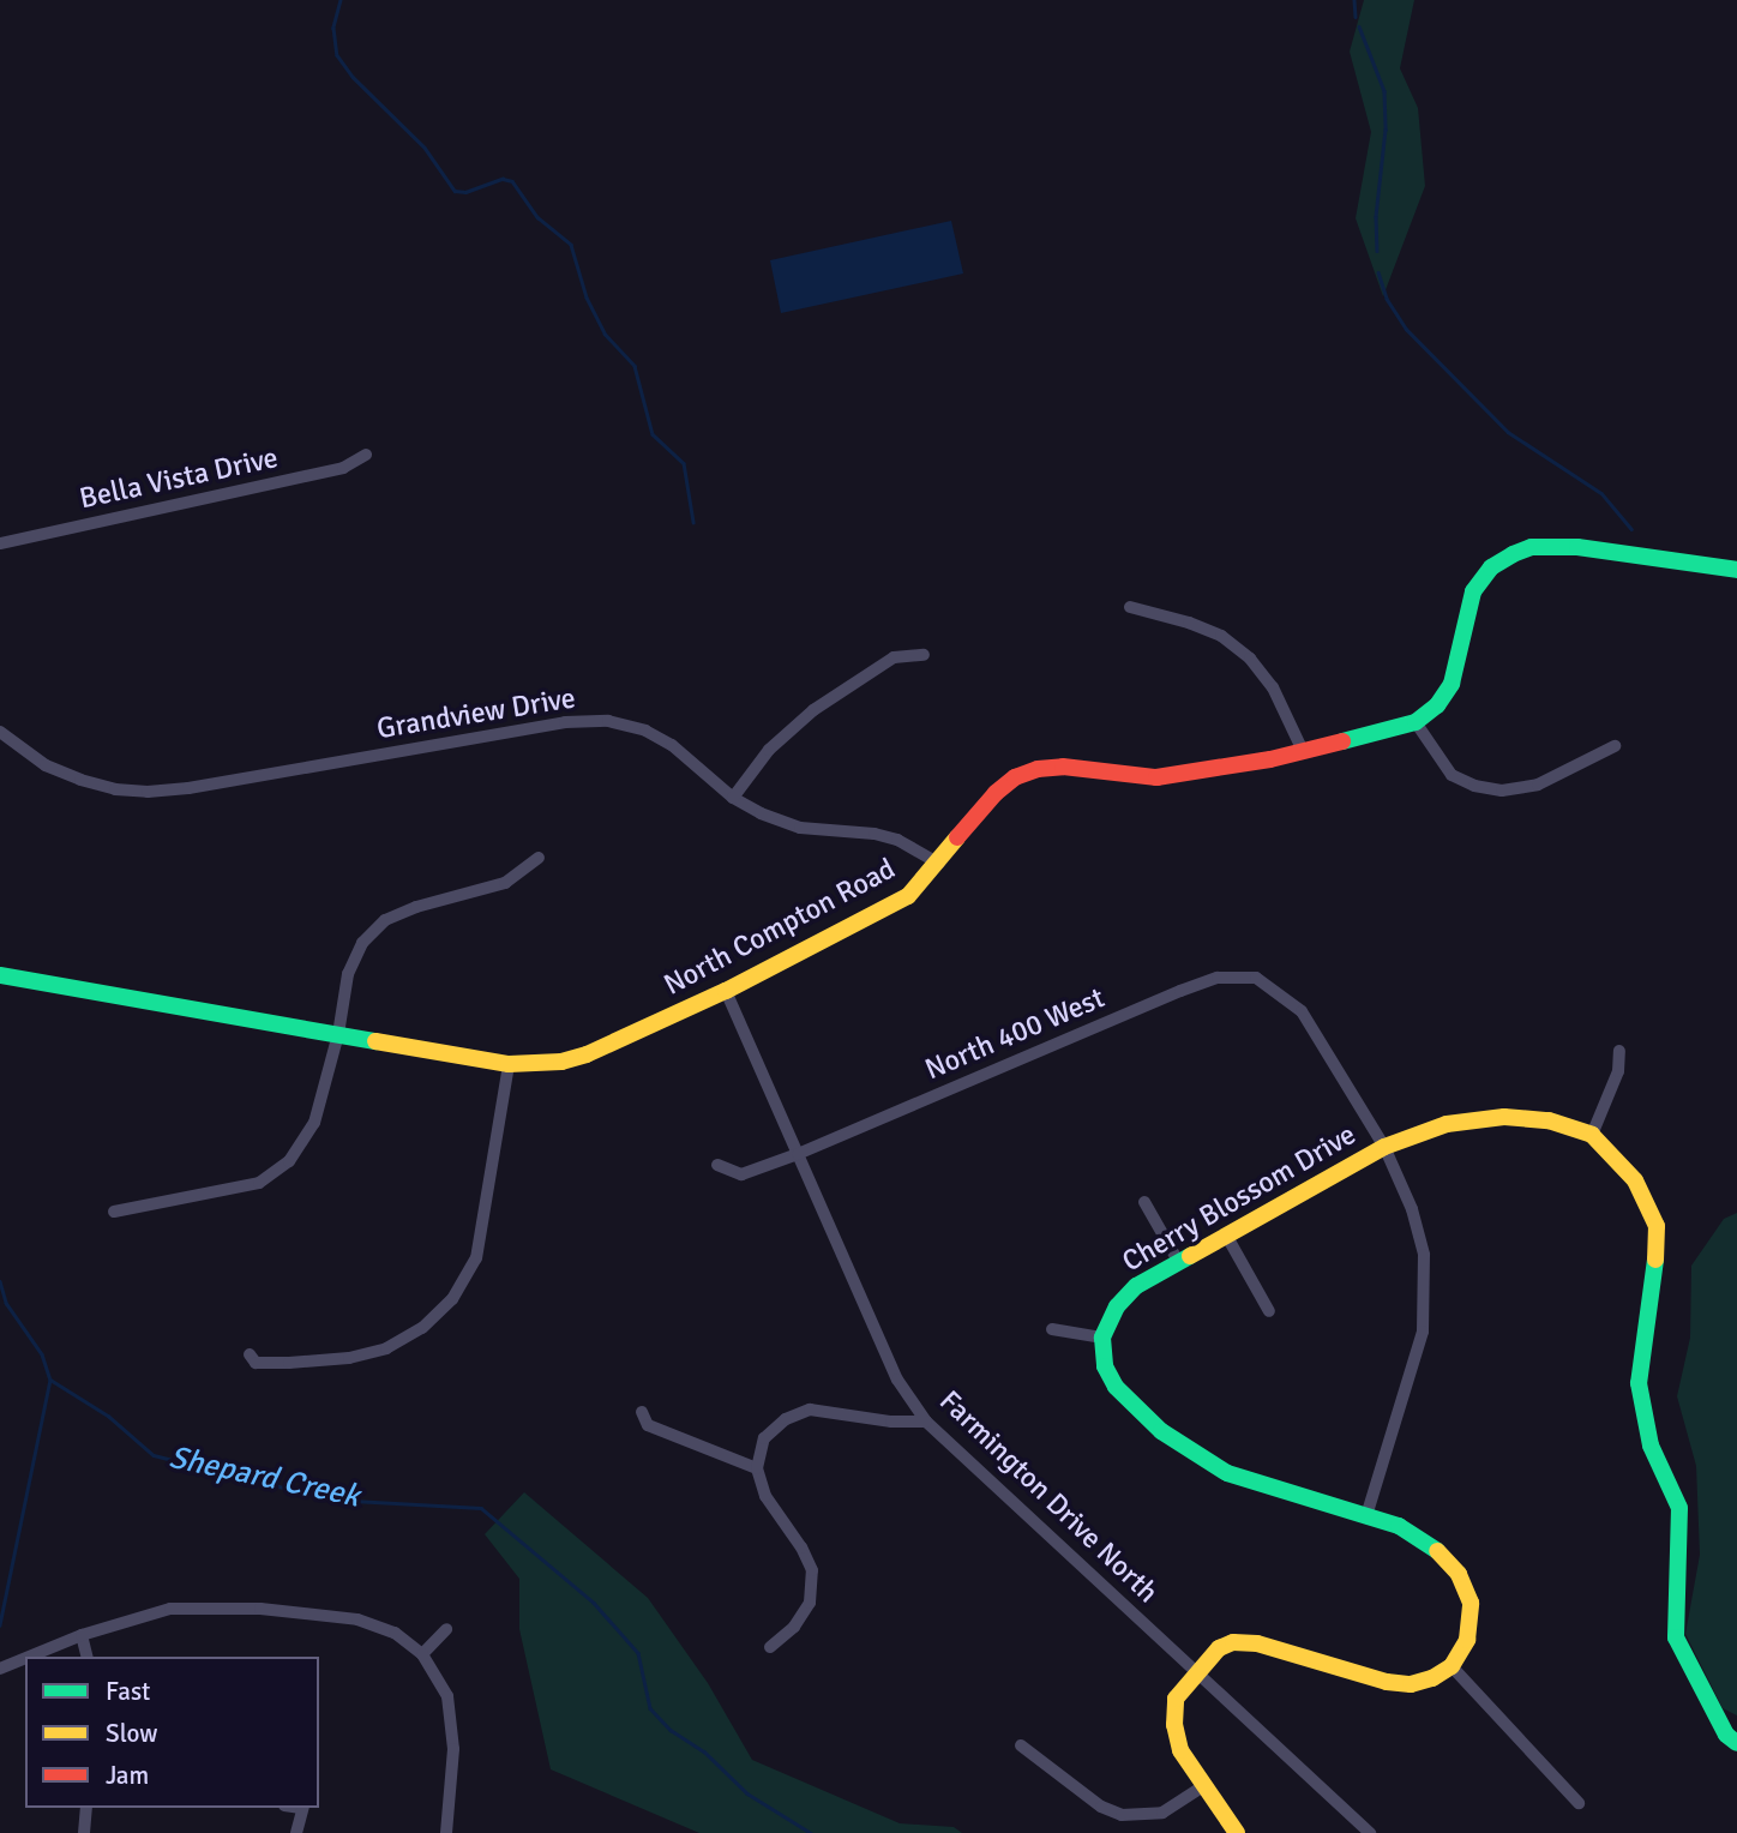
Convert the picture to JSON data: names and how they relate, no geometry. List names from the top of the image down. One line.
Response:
{"streets":{"street":["Bella Vista Drive","Grandview Drive","North Compton Road","North 400 West","Cherry Blossom Drive","Farmington Drive North"]},"crossings":[["Grandview Drive","North Compton Road"],["North Compton Road","Farmington Drive North"],["North 400 West","Cherry Blossom Drive"],["North 400 West","Farmington Drive North"]],"water":["Shepard Creek"],"legend":["Fast","Slow","Jam"]}
